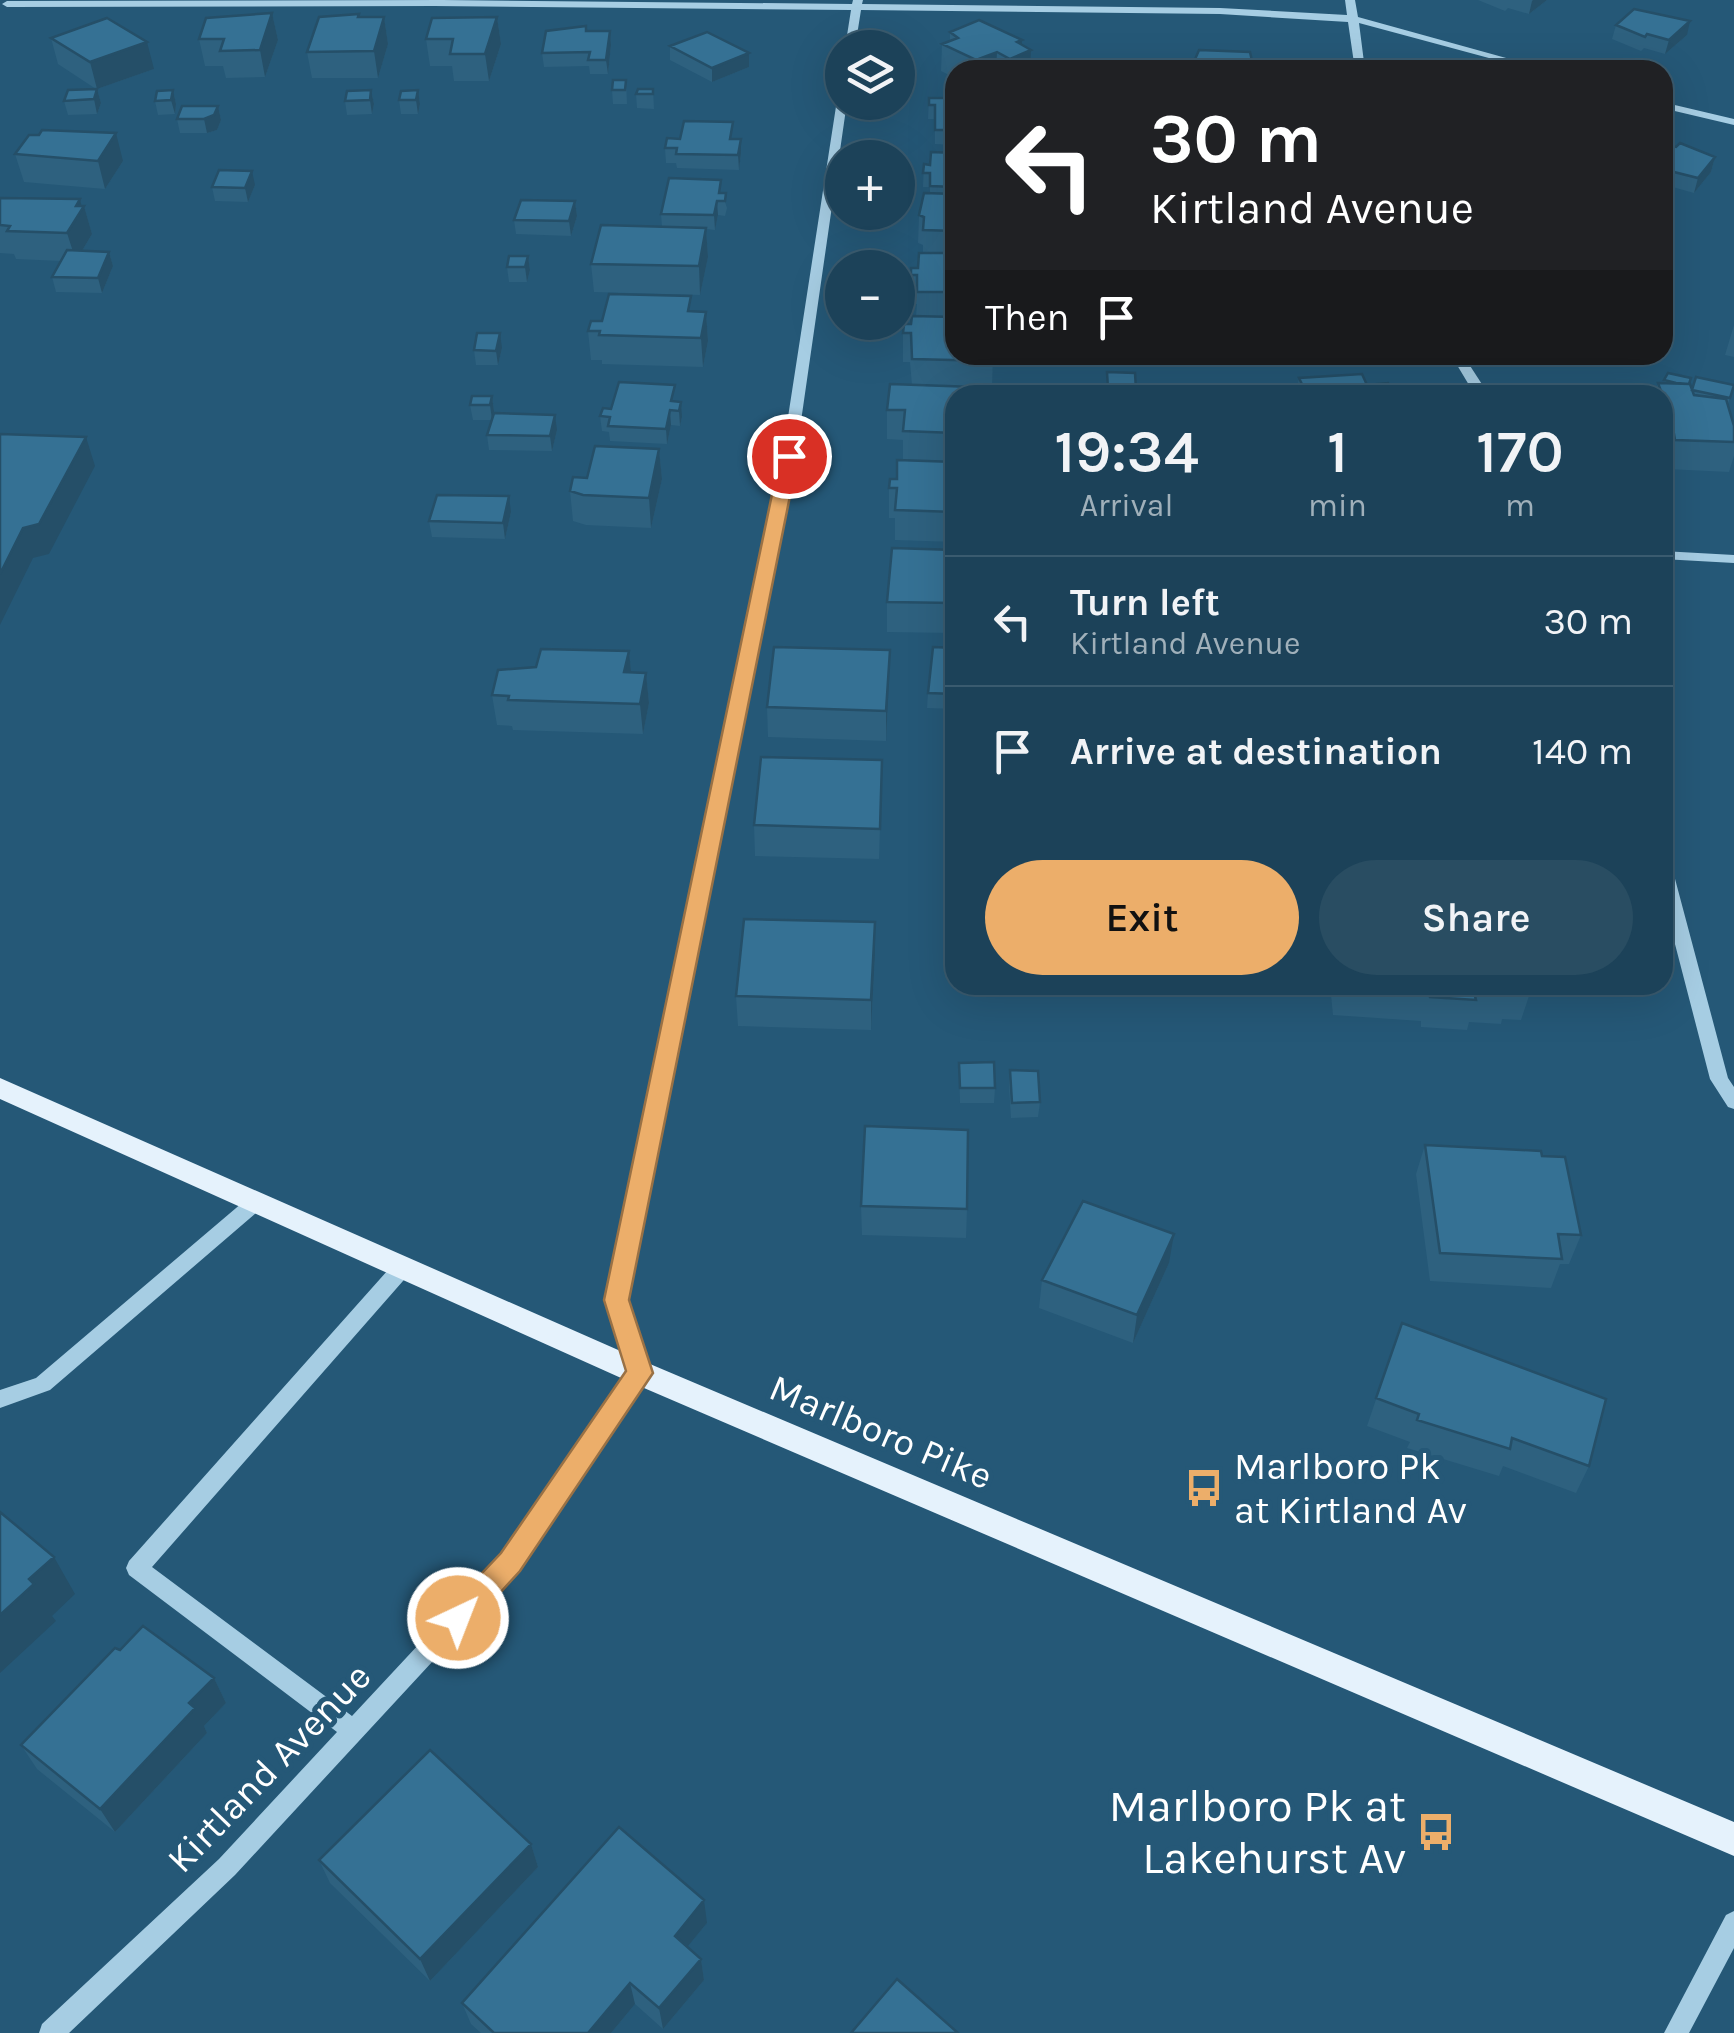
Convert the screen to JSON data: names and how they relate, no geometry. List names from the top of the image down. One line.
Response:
{"streets":{"main road":["Marlboro Pike"],"street":["Kirtland Avenue"]},"crossings":[["Marlboro Pike","Kirtland Avenue"]],"places":{"bus stop":["Marlboro Pk at Kirtland Av","Marlboro Pk at Lakehurst Av"]},"page":{"map_buttons":["+","−"],"turn":["30 m","Kirtland Avenue"],"then":"Then","eta":["19:34","Arrival","1","min","170","m"],"list":[{"name":"Turn left","note":"Kirtland Avenue","value":"30 m"},{"name":"Arrive at destination","value":"140 m"}],"buttons":["Exit","Share"]}}
